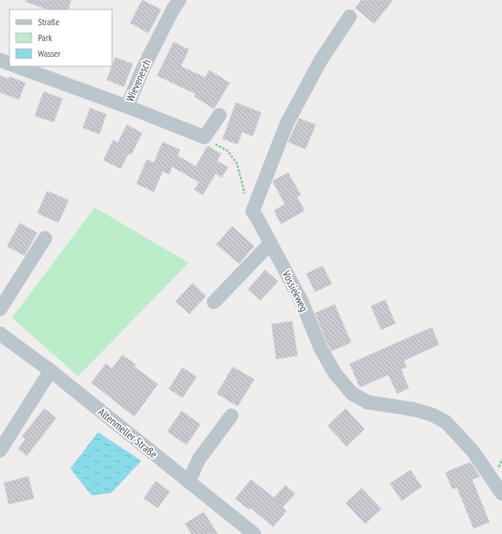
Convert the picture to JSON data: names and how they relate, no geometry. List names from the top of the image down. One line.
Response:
{"streets":{"street":["Wievenesch","Vossiekweg","Altenmeller Straße"]},"legend":["Straße","Park","Wasser"]}
